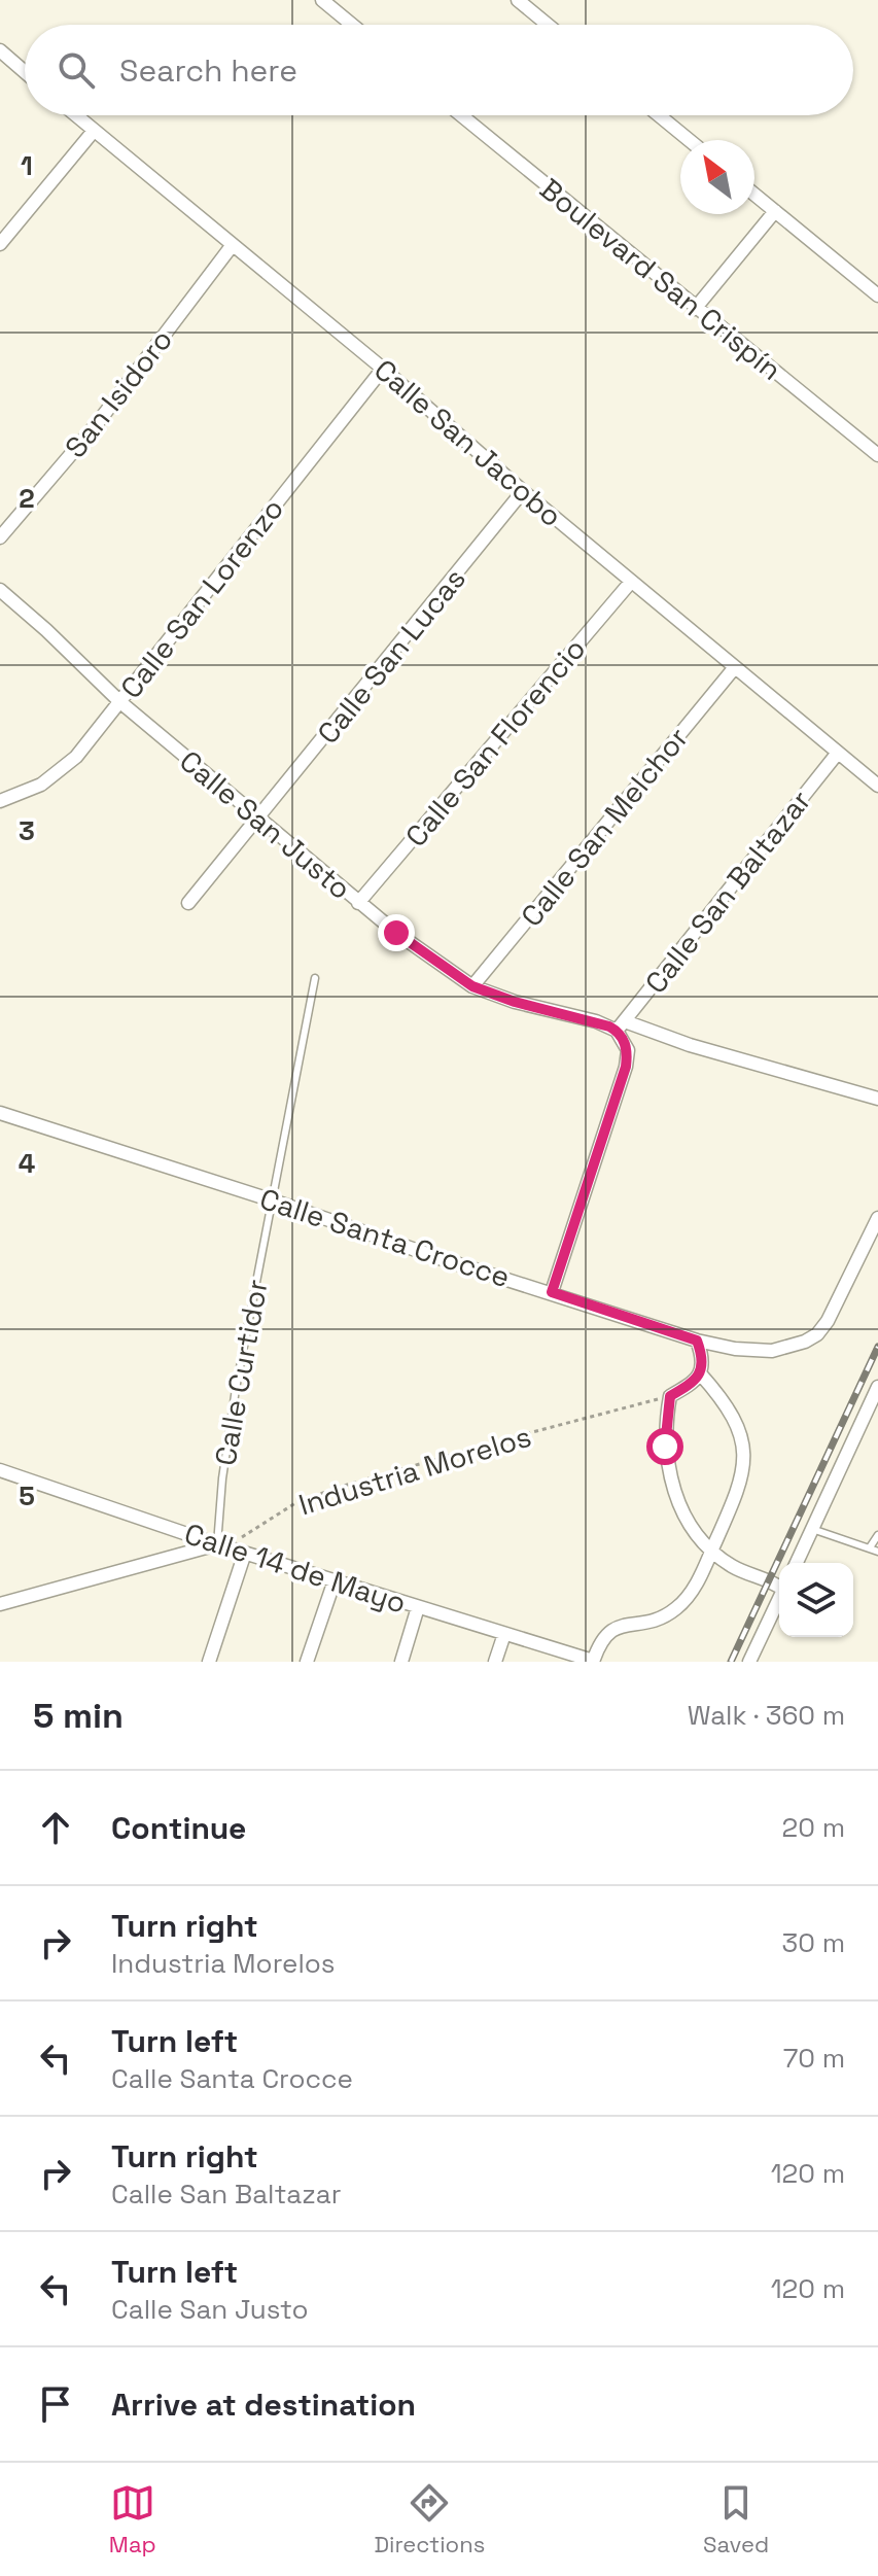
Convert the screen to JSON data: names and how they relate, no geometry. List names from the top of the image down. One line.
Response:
{"streets":{"street":["Boulevard San Crispín","San Isidoro","Calle San Jacobo","Calle San Lorenzo","Calle San Lucas","Calle San Florencio","Calle San Justo","Calle San Melchor","Calle San Baltazar","Calle Santa Crocce","Calle 14 de Mayo"],"lane":["Calle Curtidor"],"path":["Industria Morelos"]},"crossings":[["San Isidoro","Calle San Jacobo"],["Calle San Jacobo","Calle San Lorenzo"],["Calle San Jacobo","Calle San Lucas"],["Calle San Jacobo","Calle San Florencio"],["Calle San Jacobo","Calle San Melchor"],["Calle San Jacobo","Calle San Baltazar"],["Calle San Lorenzo","Calle San Justo"],["Calle San Lucas","Calle San Justo"],["Calle San Florencio","Calle San Justo"],["Calle San Justo","Calle San Melchor"],["Calle San Justo","Calle San Baltazar"],["Calle Santa Crocce","Calle Curtidor"],["Calle Curtidor","Industria Morelos"],["Calle Curtidor","Calle 14 de Mayo"],["Industria Morelos","Calle 14 de Mayo"]],"north":"top left","page":{"search":"Search here","heading":["5 min","Walk · 360 m"],"list":[["Continue","20 m"],["Turn right","Industria Morelos","30 m"],["Turn left","Calle Santa Crocce","70 m"],["Turn right","Calle San Baltazar","120 m"],["Turn left","Calle San Justo","120 m"],"Arrive at destination"],"nav":["Map","Directions","Saved"]},"grid":{"rows":["1","2","3","4","5"]}}
